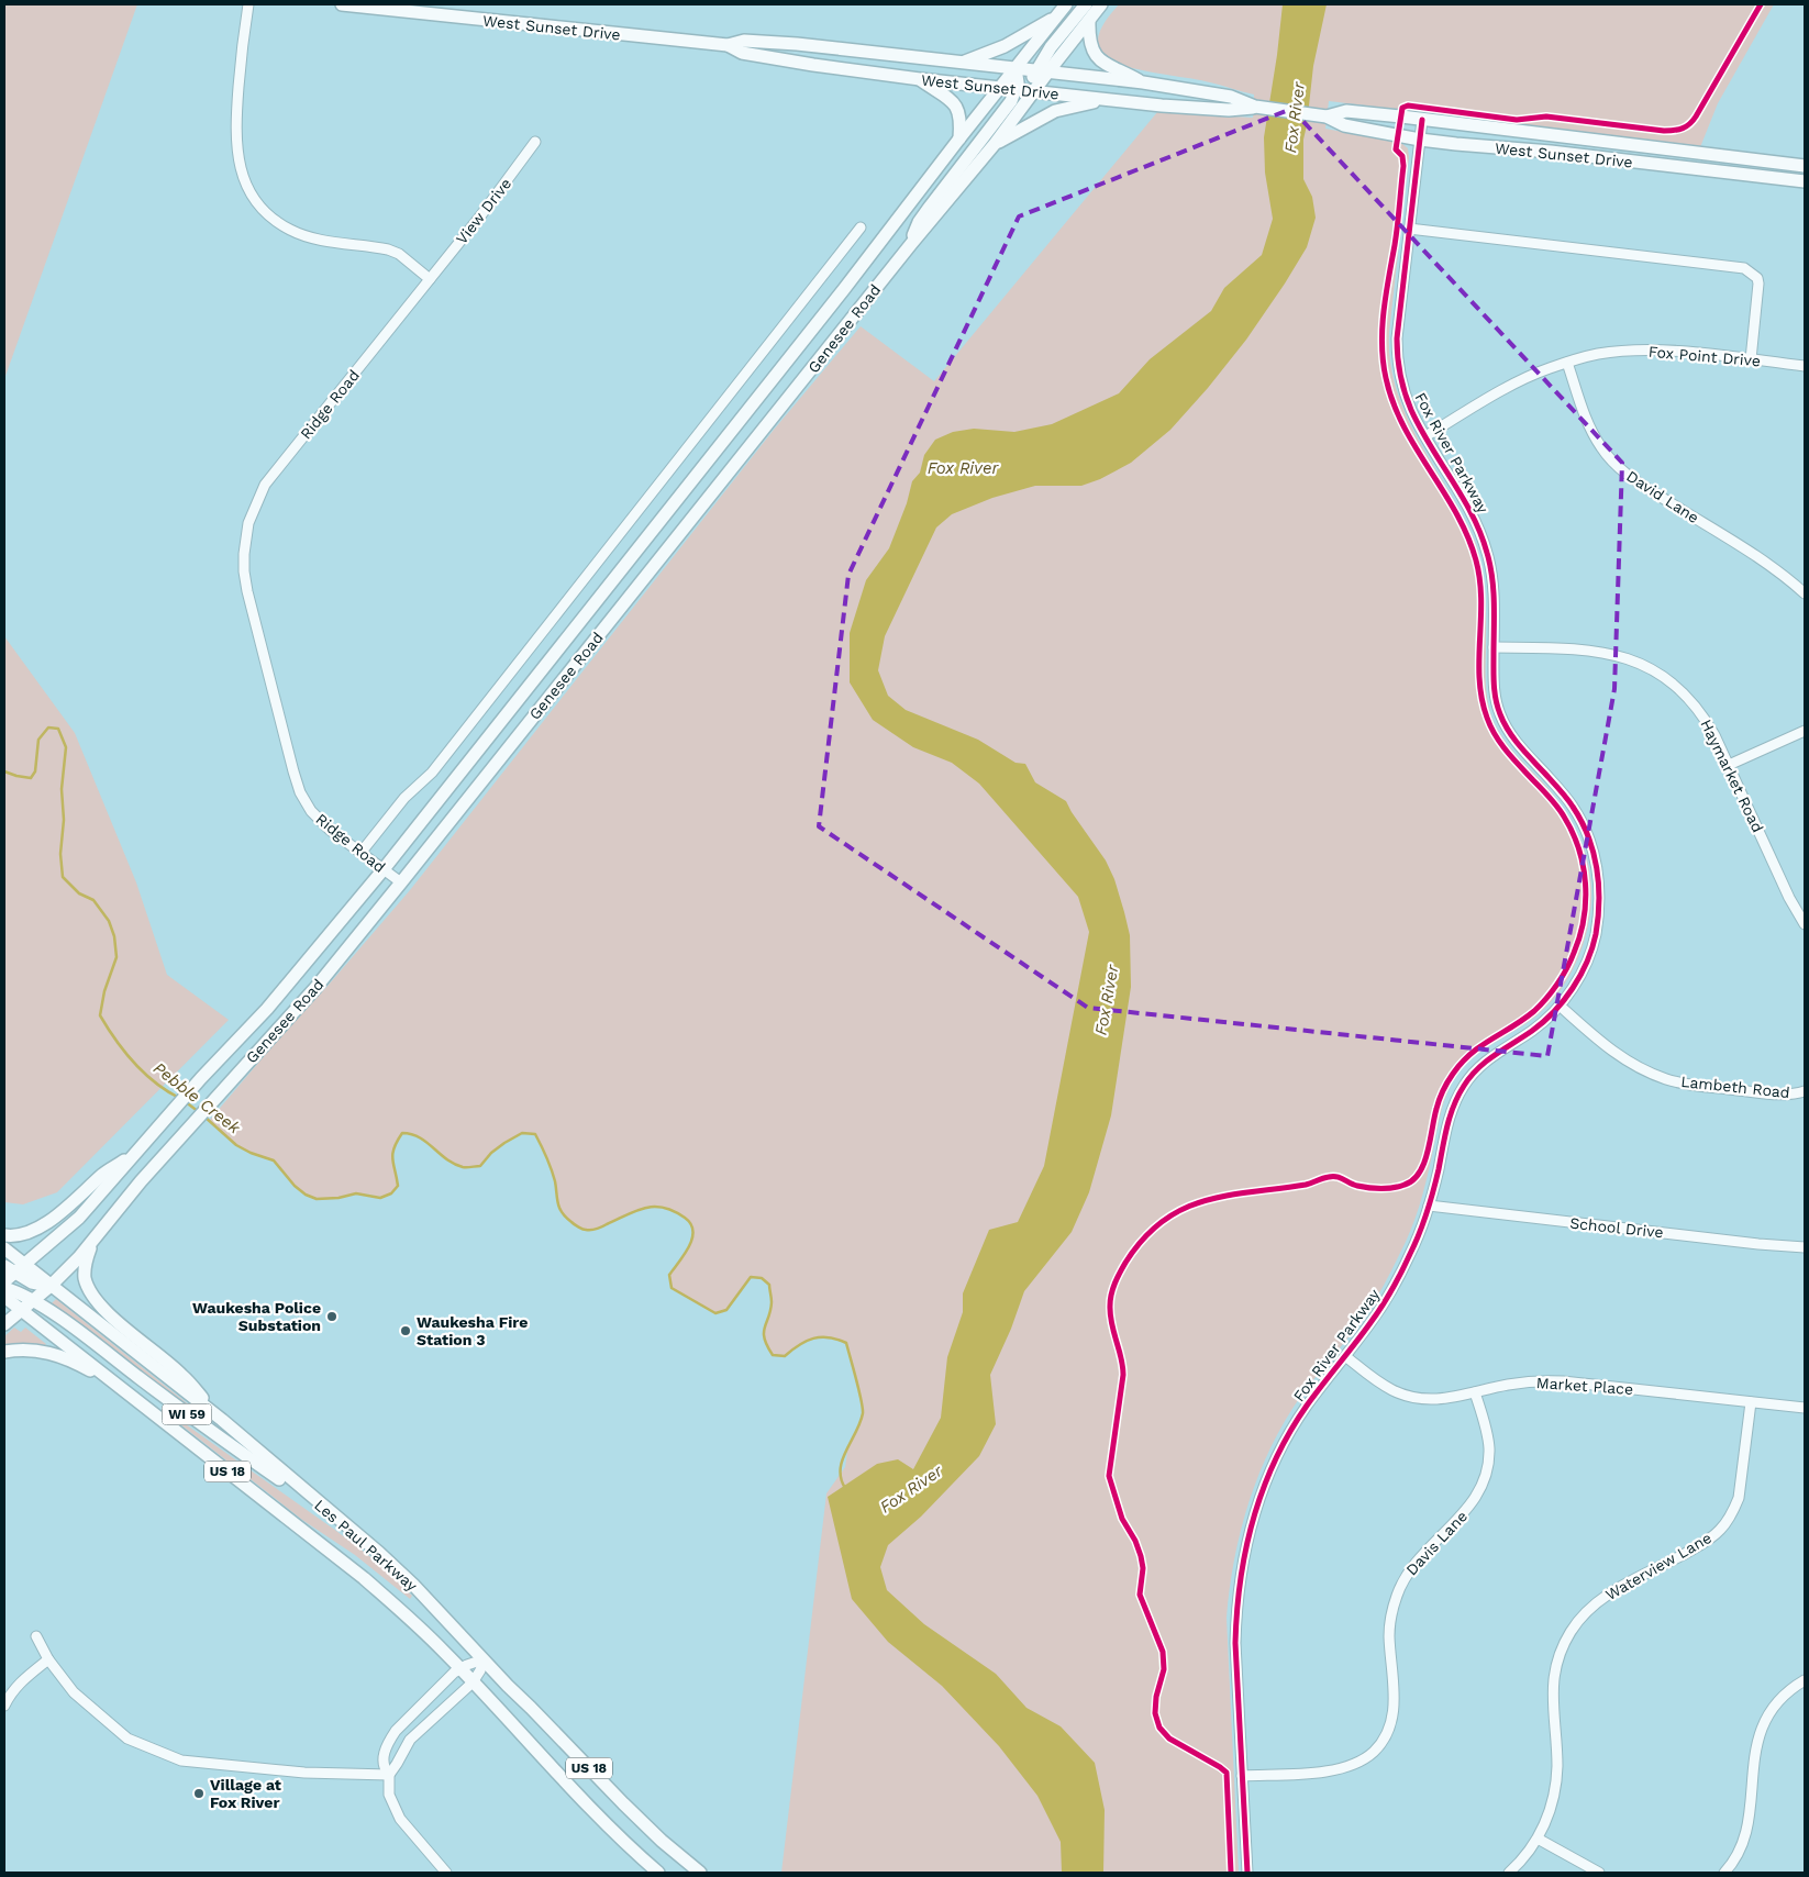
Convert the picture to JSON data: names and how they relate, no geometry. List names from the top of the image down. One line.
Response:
{"streets":{"main road":["West Sunset Drive","Genesee Road","WI 59","US 18","Les Paul Parkway"],"street":["View Drive","Fox Point Drive","Ridge Road","Fox River Parkway","David Lane","Haymarket Road","Lambeth Road","School Drive","Market Place","Davis Lane","Waterview Lane"]},"crossings":[["West Sunset Drive","Genesee Road"],["West Sunset Drive","Fox River Parkway"],["View Drive","Ridge Road"],["Genesee Road","Ridge Road"],["Genesee Road","WI 59"],["Genesee Road","Les Paul Parkway"],["Fox Point Drive","Fox River Parkway"],["Fox Point Drive","David Lane"],["Fox River Parkway","Haymarket Road"],["Fox River Parkway","Lambeth Road"],["Fox River Parkway","School Drive"],["Fox River Parkway","Market Place"],["Fox River Parkway","Davis Lane"],["Market Place","Davis Lane"],["Market Place","Waterview Lane"],["WI 59","Les Paul Parkway"]],"water":["Fox River","Pebble Creek"],"places":["Waukesha Police Substation","Waukesha Fire Station 3","Village at Fox River"]}
